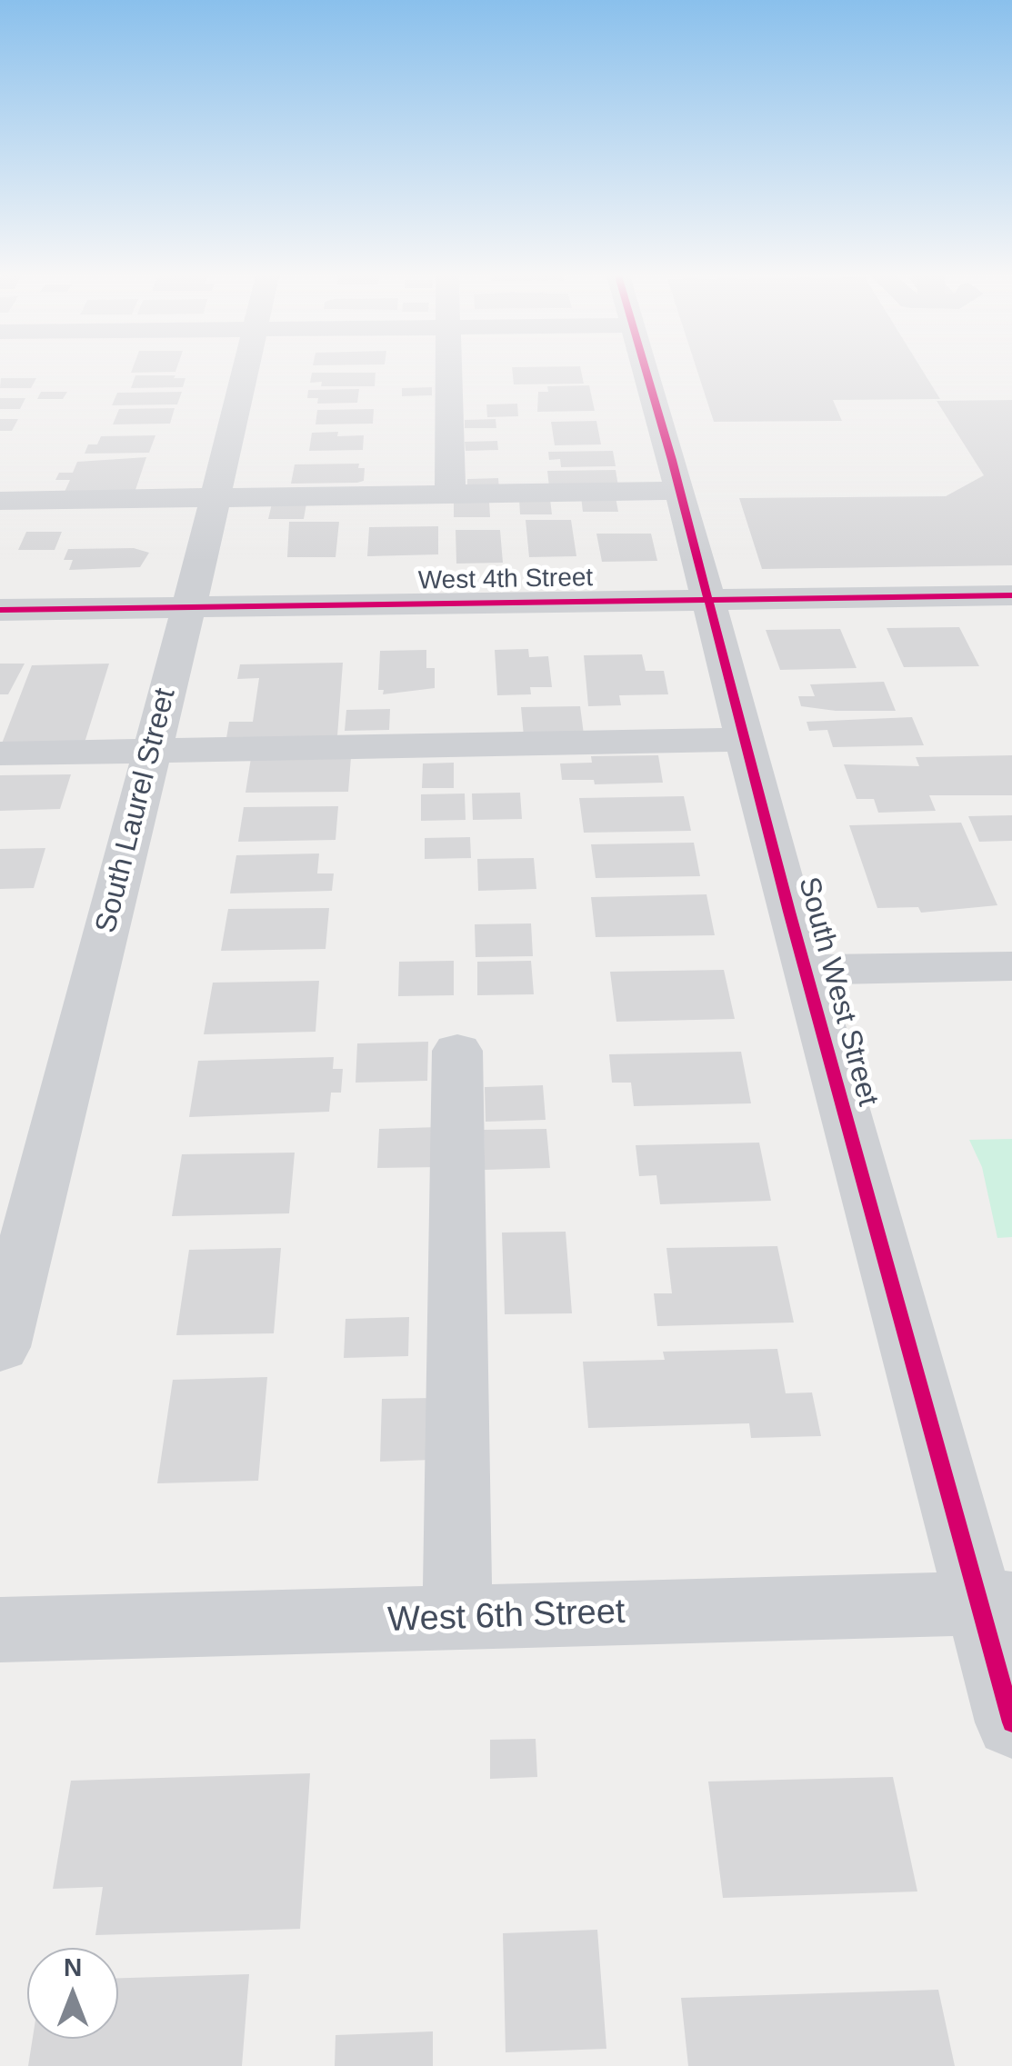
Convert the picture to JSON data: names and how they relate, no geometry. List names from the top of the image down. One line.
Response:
{"streets":{"street":["West 4th Street","South Laurel Street","South West Street","West 6th Street"]},"crossings":[["West 4th Street","South Laurel Street"],["West 4th Street","South West Street"],["South West Street","West 6th Street"]],"north":"top"}
